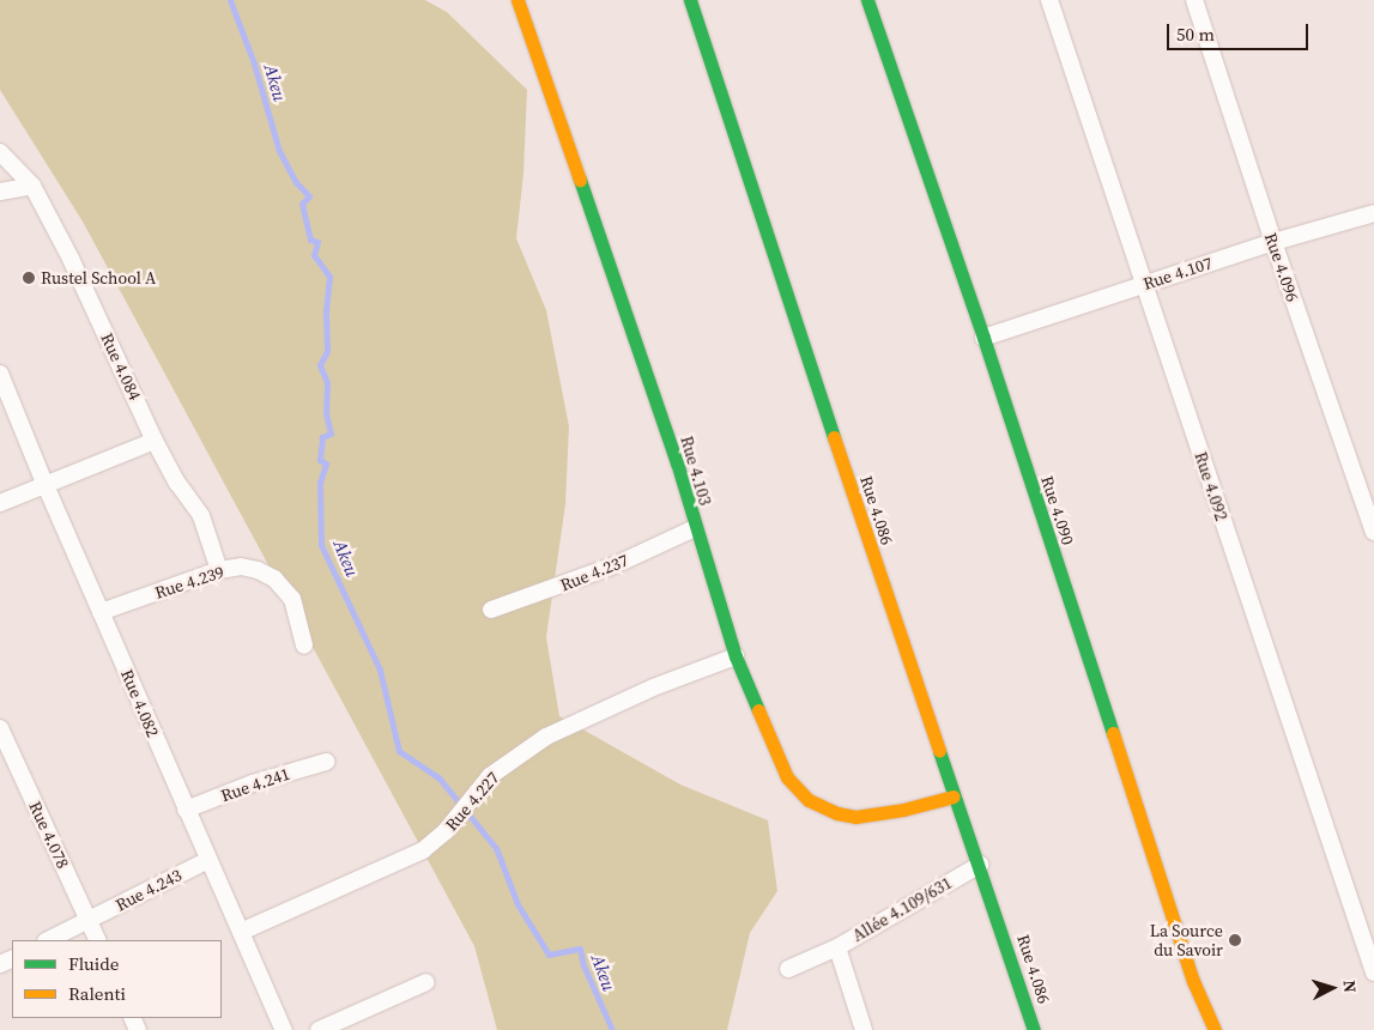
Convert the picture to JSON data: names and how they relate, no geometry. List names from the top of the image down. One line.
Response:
{"streets":{"street":["Rue 4.096","Rue 4.107","Rue 4.084","Rue 4.103","Rue 4.092","Rue 4.086","Rue 4.090","Rue 4.237","Rue 4.239","Rue 4.082","Rue 4.241","Rue 4.227","Rue 4.078","Rue 4.243","Allée 4.109/631"]},"crossings":[["Rue 4.096","Rue 4.107"],["Rue 4.107","Rue 4.092"],["Rue 4.107","Rue 4.090"],["Rue 4.084","Rue 4.239"],["Rue 4.103","Rue 4.086"],["Rue 4.103","Rue 4.237"],["Rue 4.103","Rue 4.227"],["Rue 4.086","Allée 4.109/631"],["Rue 4.239","Rue 4.082"],["Rue 4.082","Rue 4.241"],["Rue 4.082","Rue 4.227"],["Rue 4.082","Rue 4.243"],["Rue 4.078","Rue 4.243"]],"water":["Akeu"],"places":["Rustel School A","La Source du Savoir"],"legend":["Fluide","Ralenti"],"scale_bar":"50 m","north":"right"}
